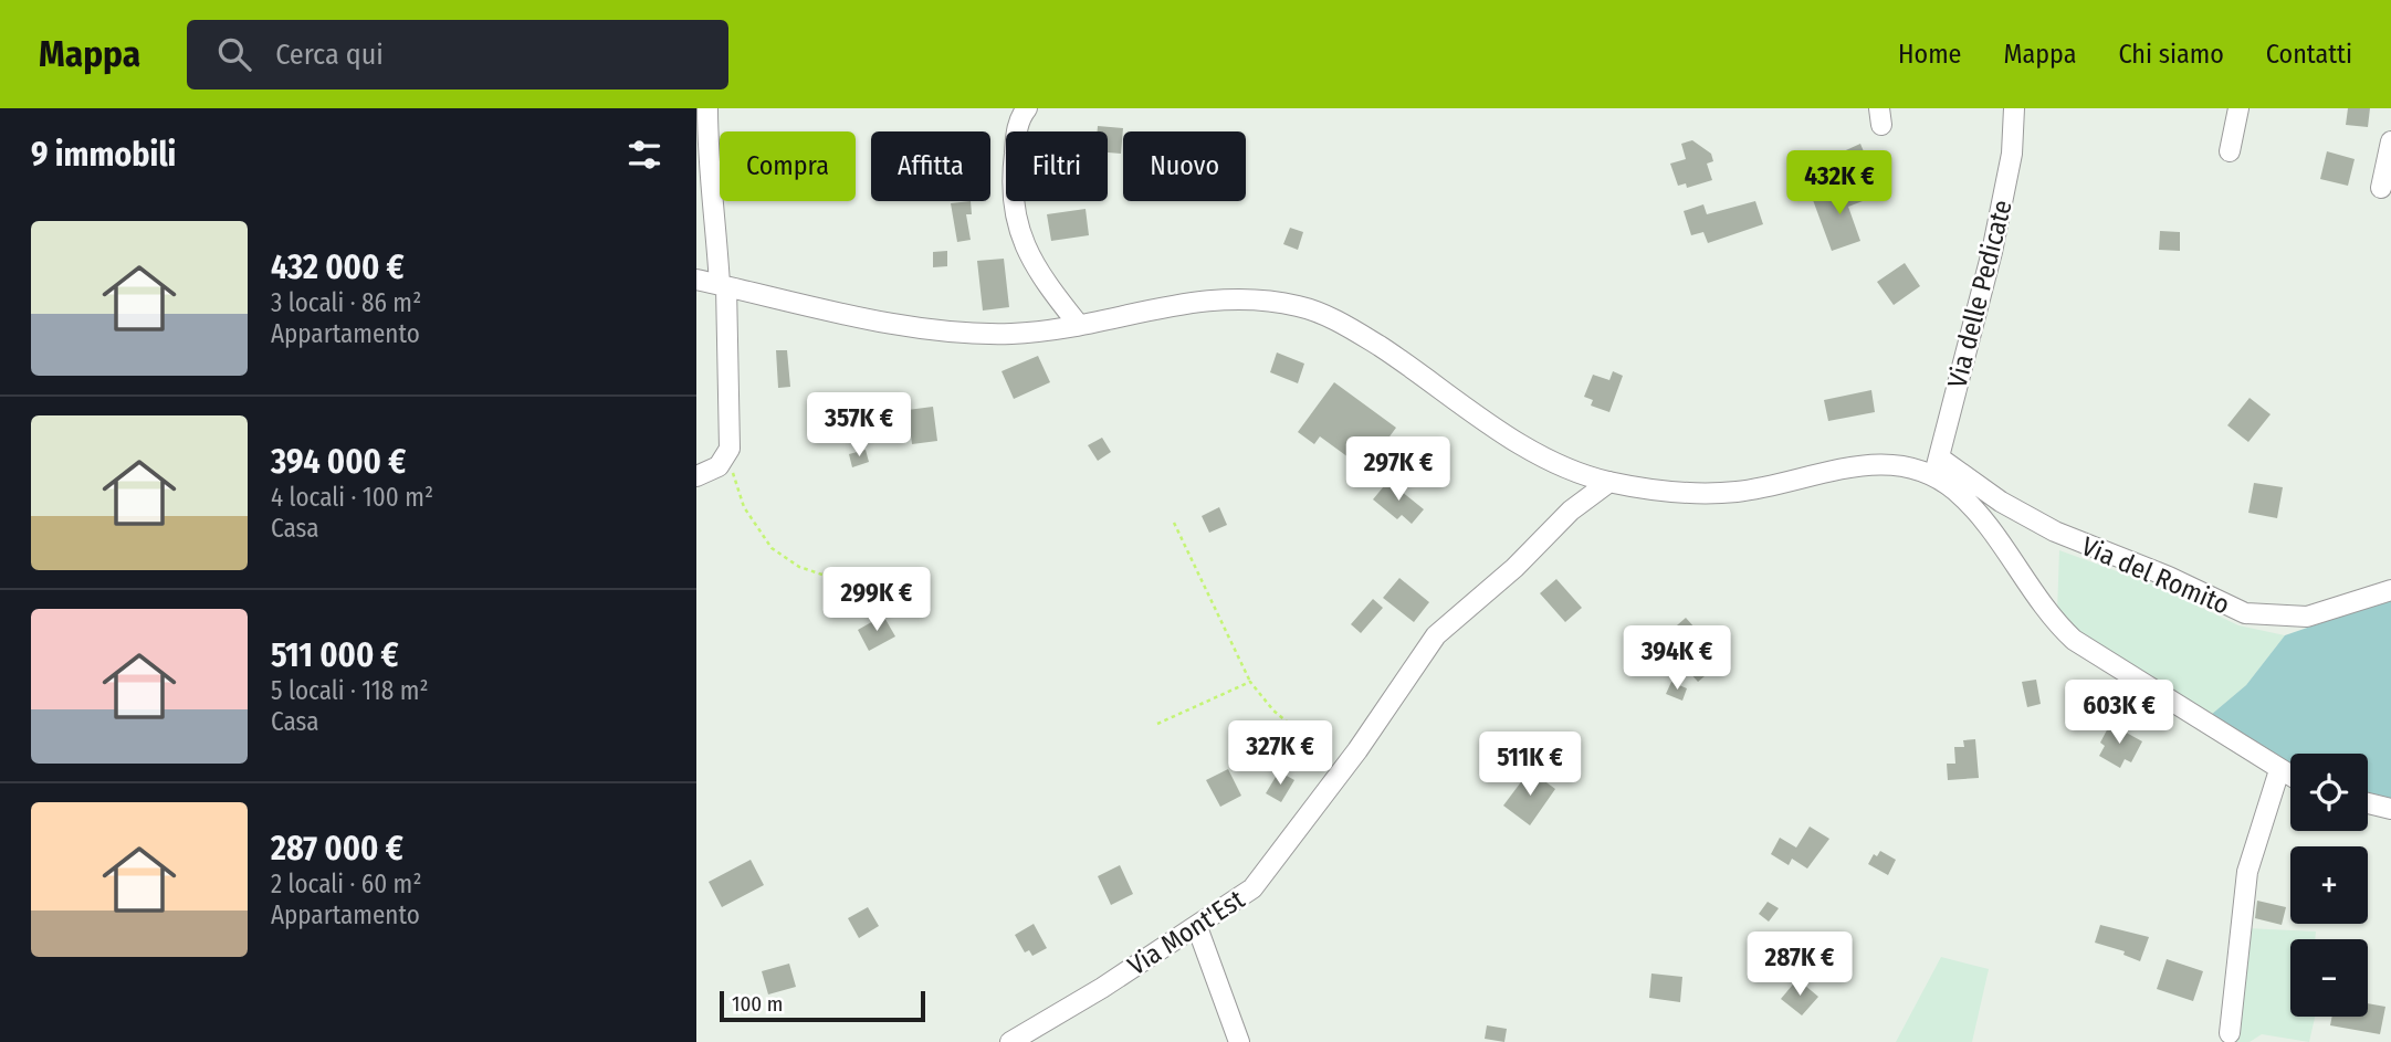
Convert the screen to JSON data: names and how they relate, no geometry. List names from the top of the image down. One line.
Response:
{"streets":{"street":["Via delle Pedicate","Via del Romito","Via Mont'Est"]},"crossings":[["Via delle Pedicate","Via del Romito"]],"scale_bar":"100 m","page":{"header":"Mappa","search":"Cerca qui","nav":["Home","Mappa","Chi siamo","Contatti"],"heading":"9 immobili","chip":["Compra","Affitta","Filtri","Nuovo"],"price":["432K €","357K €","297K €","299K €","394K €","603K €","327K €","511K €","287K €"],"list":[{"name":"432 000 €","note":"3 locali · 86 m² · Appartamento"},{"name":"394 000 €","note":"4 locali · 100 m² · Casa"},{"name":"511 000 €","note":"5 locali · 118 m² · Casa"},{"name":"287 000 €","note":"2 locali · 60 m² · Appartamento"}],"map_buttons":["+","−"],"scale":"100 m"}}
